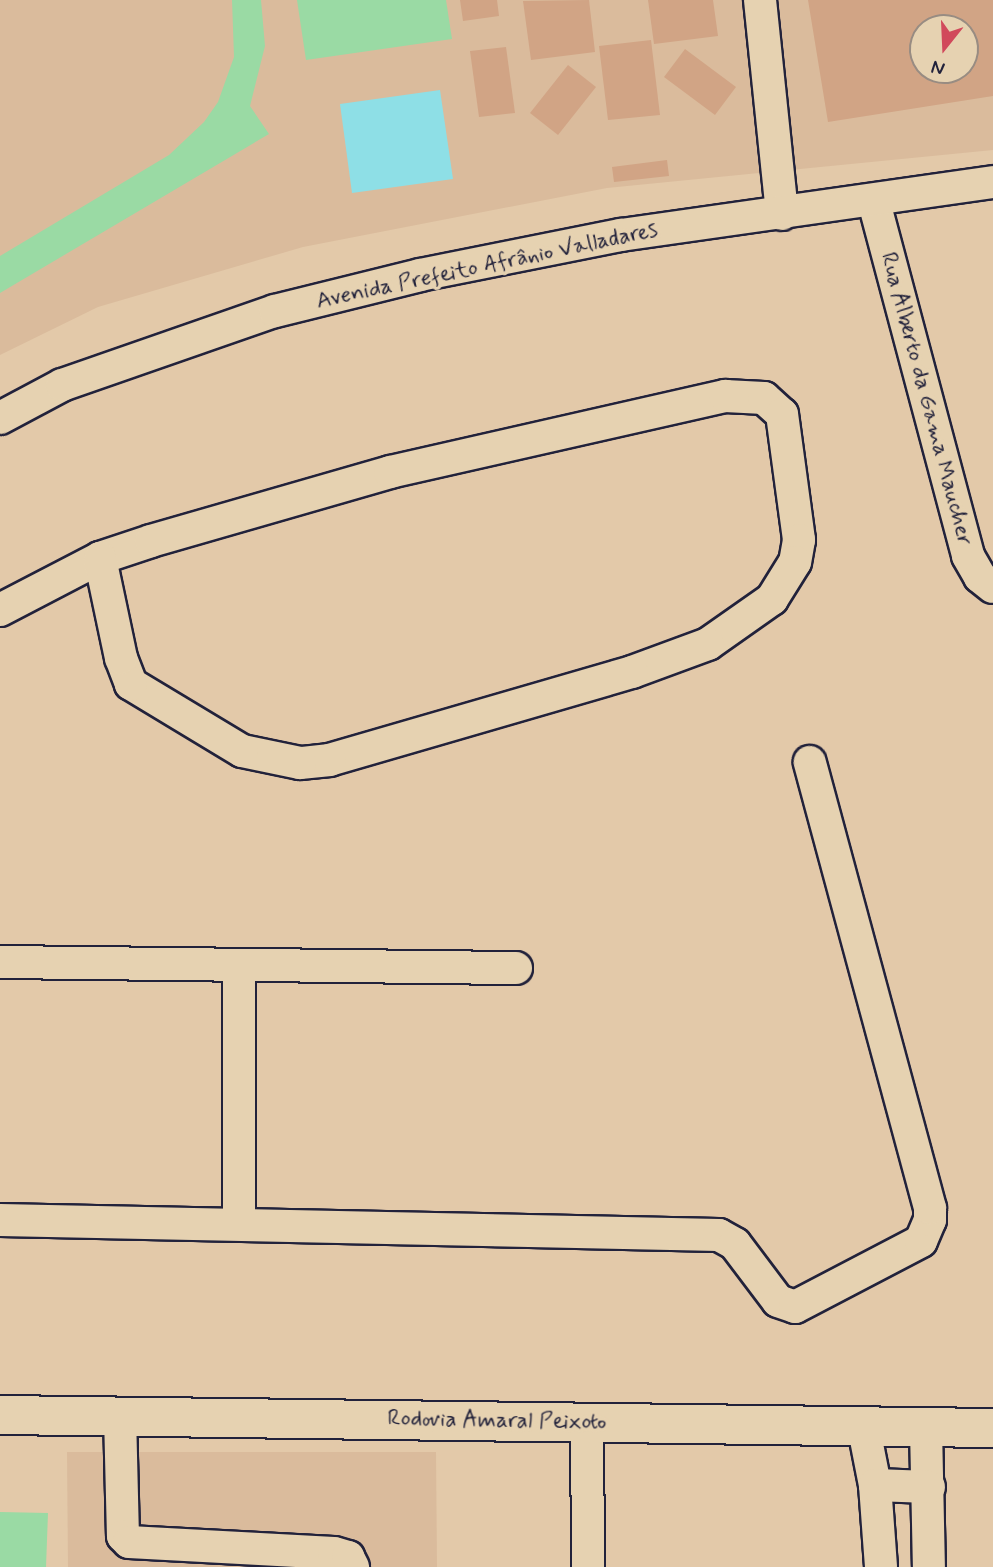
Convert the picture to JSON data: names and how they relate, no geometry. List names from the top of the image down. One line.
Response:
{"streets":{"highway":["Rodovia Amaral Peixoto"],"street":["Avenida Prefeito Afrânio Valladares","Rua Alberto da Gama Maucher"]},"crossings":[["Avenida Prefeito Afrânio Valladares","Rua Alberto da Gama Maucher"]],"north":"bottom"}
